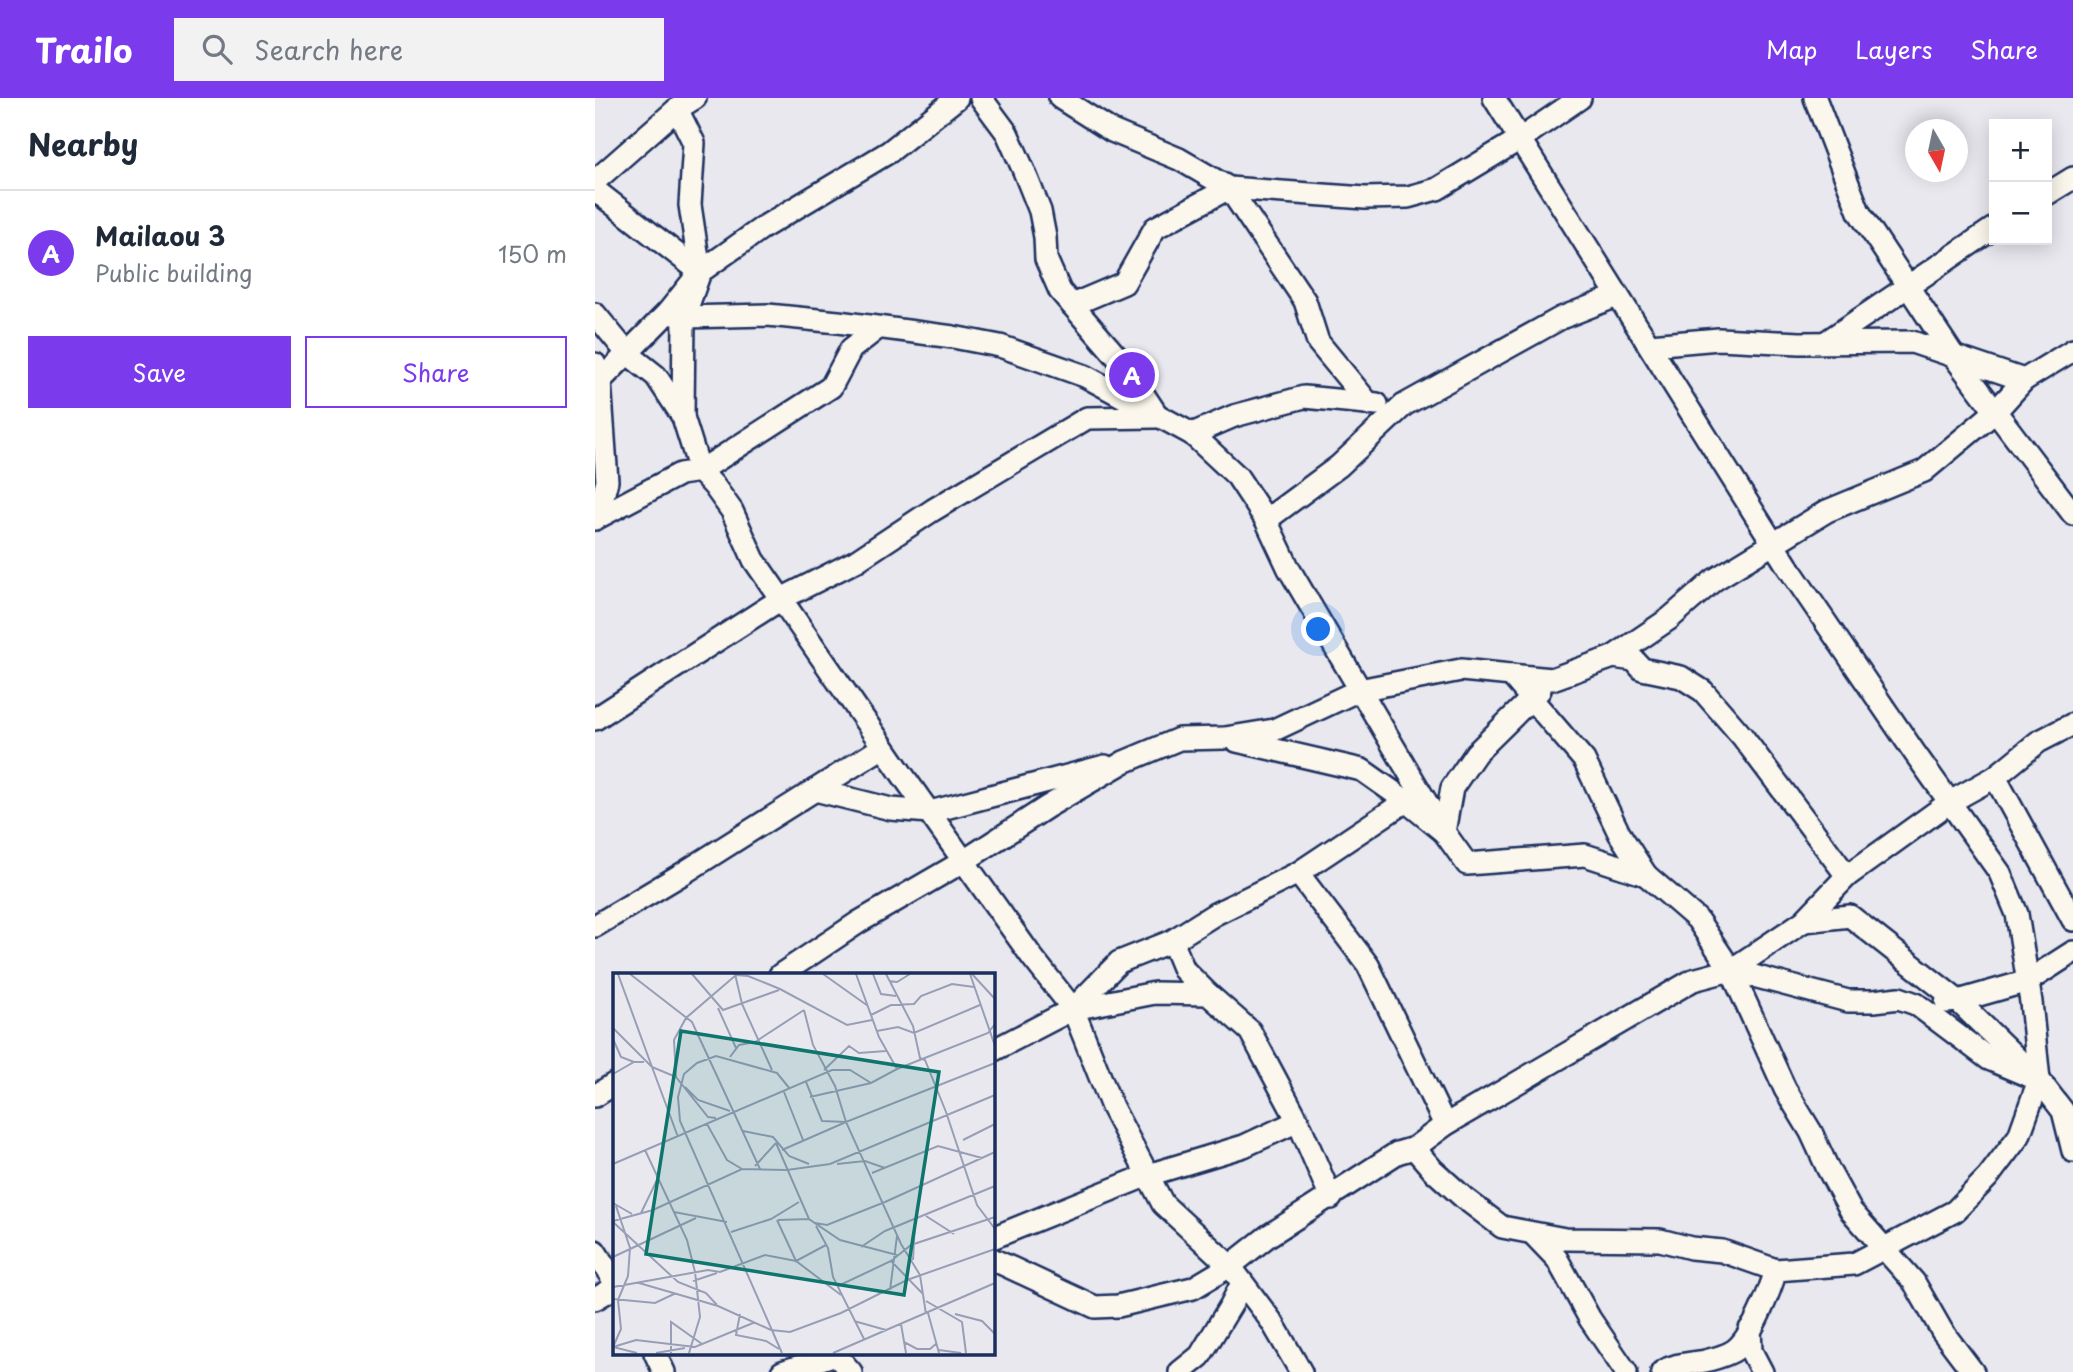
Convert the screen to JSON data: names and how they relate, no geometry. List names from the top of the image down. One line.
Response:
{"north":"bottom","page":{"header":"Trailo","search":"Search here","nav":["Map","Layers","Share"],"heading":"Nearby","map_buttons":["+","−"],"list":[{"mark":"A","name":"Mailaou 3","note":"Public building","value":"150 m"}],"buttons":["Save","Share"],"pins":"A"}}
